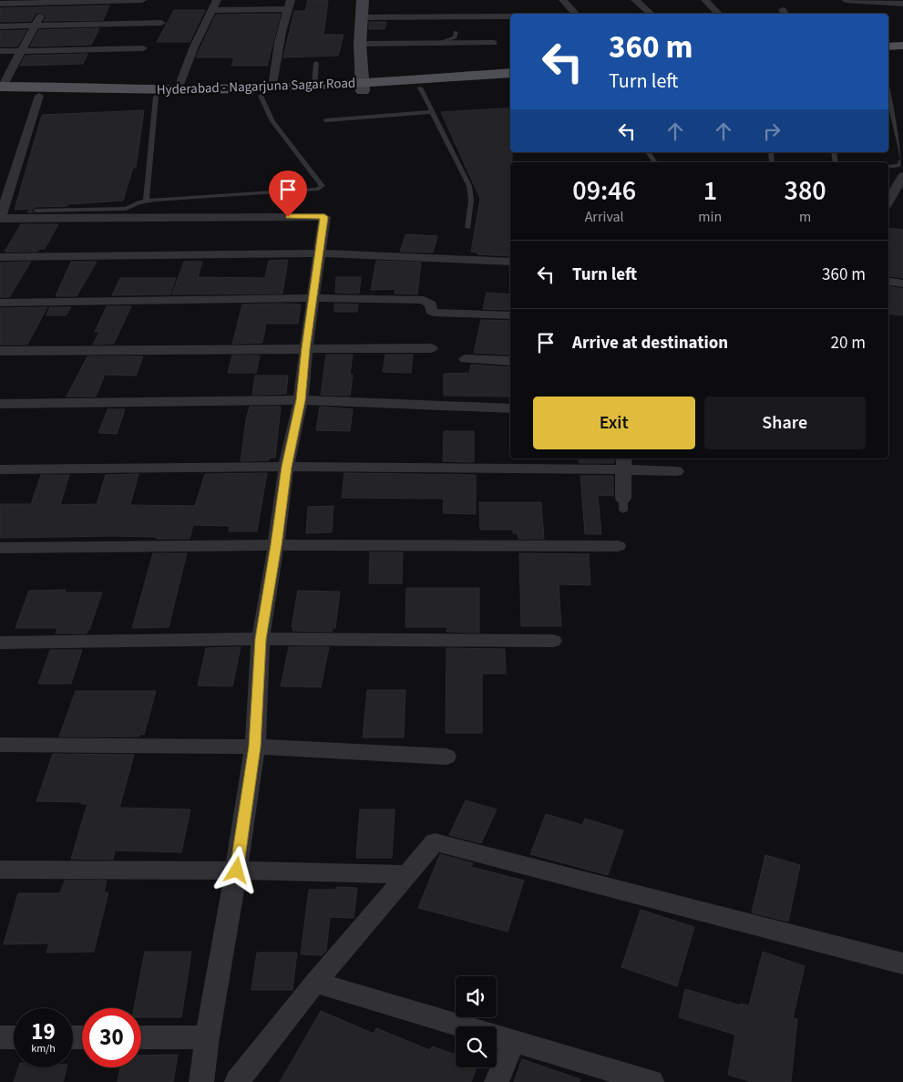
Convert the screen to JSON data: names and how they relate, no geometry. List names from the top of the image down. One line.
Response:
{"streets":{"main road":["Hyderabad - Nagarjuna Sagar Road"]},"page":{"turn":["360 m","Turn left"],"eta":["09:46","Arrival","1","min","380","m"],"list":[{"name":"Turn left","value":"360 m"},{"name":"Arrive at destination","value":"20 m"}],"buttons":["Exit","Share"],"speed":"19 km/h","limit":"30"}}
